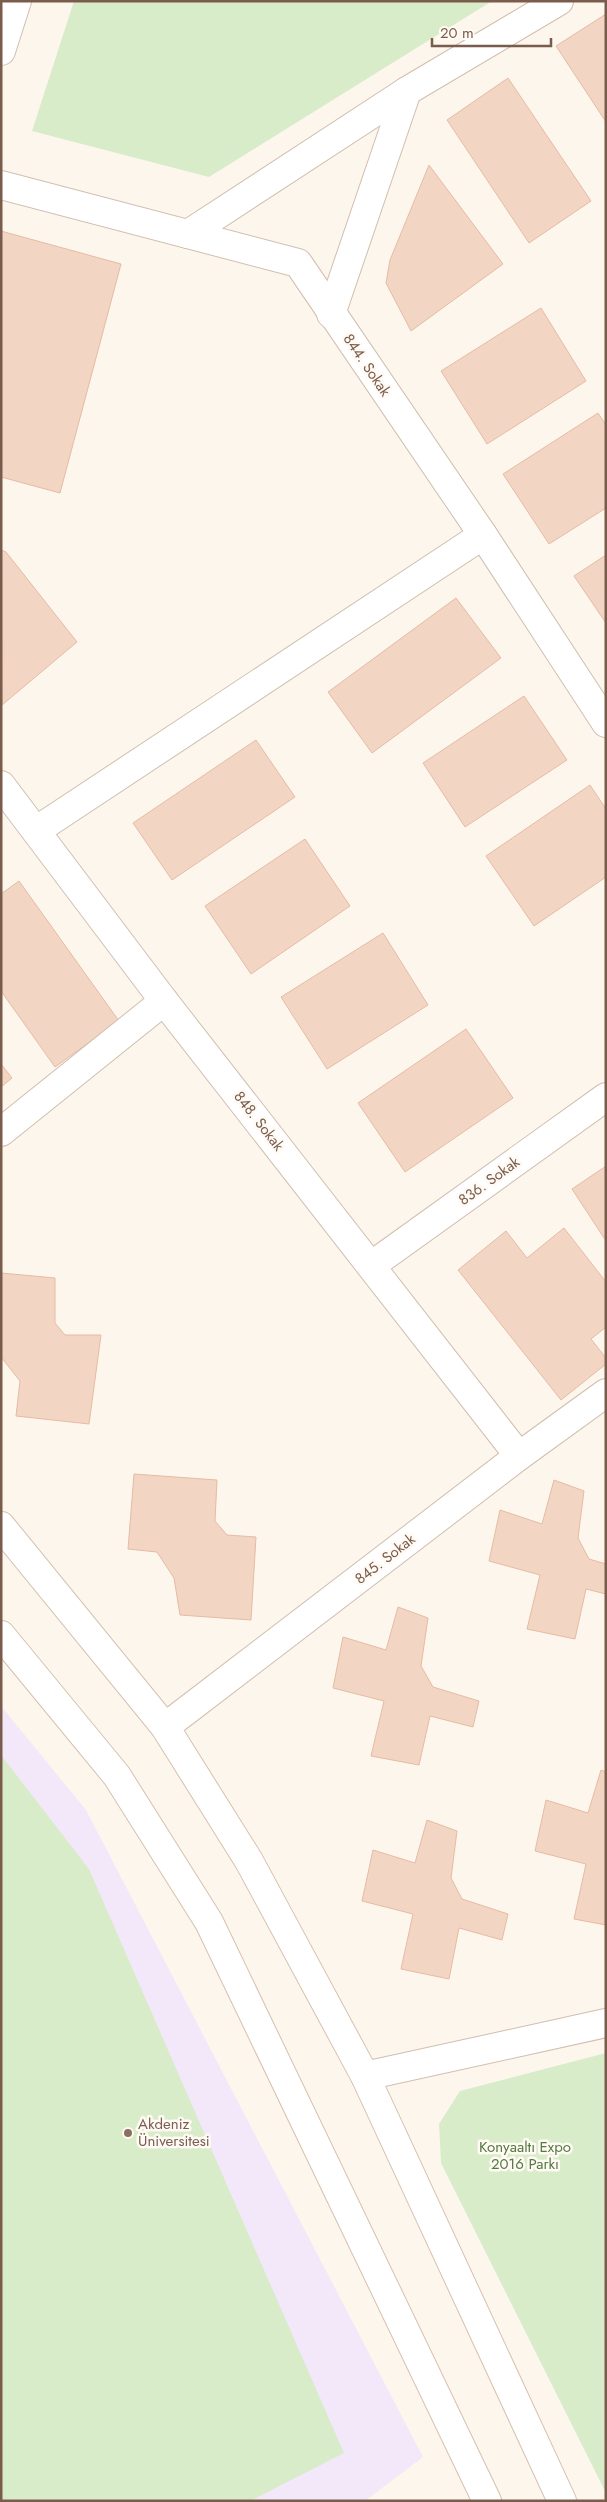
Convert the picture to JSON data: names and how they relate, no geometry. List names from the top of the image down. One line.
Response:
{"streets":{"street":["844. Sokak","848. Sokak","836. Sokak","845. Sokak"]},"crossings":[["848. Sokak","836. Sokak"],["848. Sokak","845. Sokak"]],"parks":["Konyaaltı Expo 2016 Parkı"],"places":["Akdeniz Üniversitesi"],"scale_bar":"20 m"}
